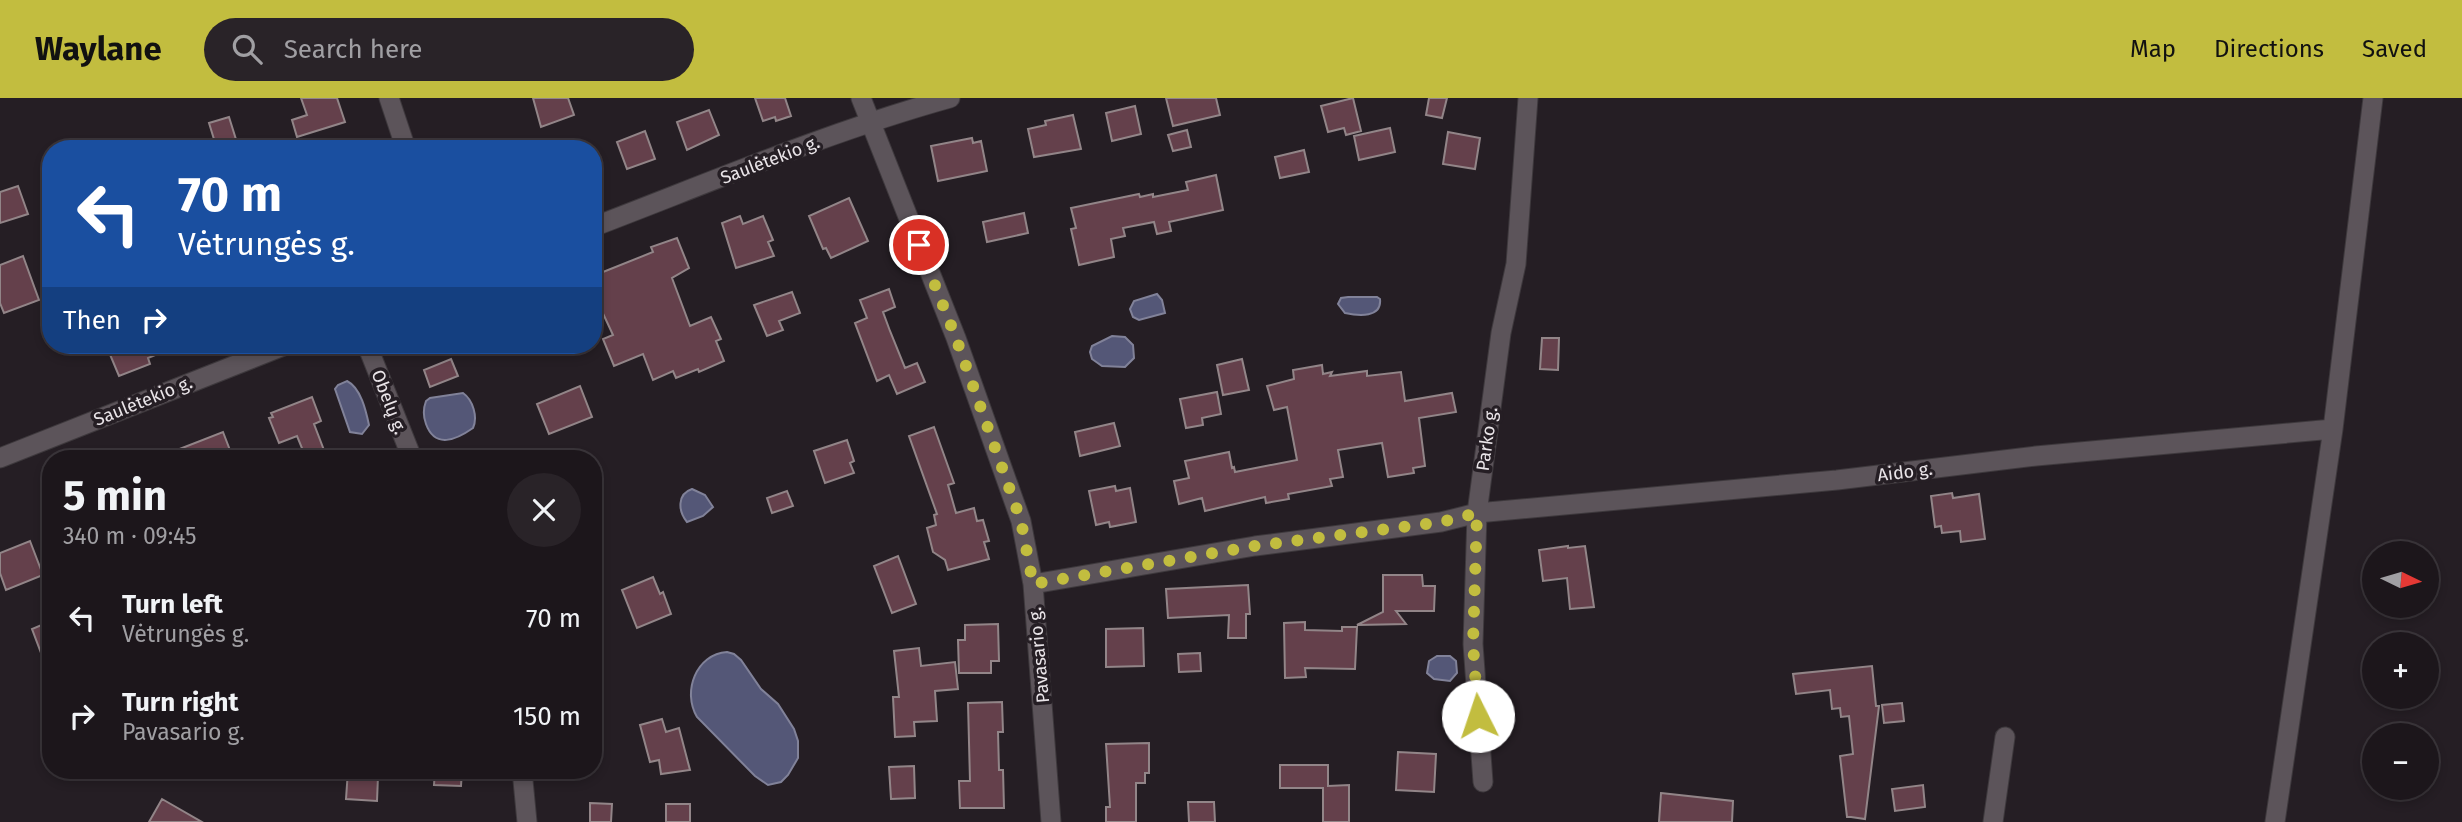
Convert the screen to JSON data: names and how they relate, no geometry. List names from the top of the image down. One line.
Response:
{"streets":{"street":["Saulėtekio g.","Obelų g.","Parko g.","Aido g.","Pavasario g."]},"crossings":[["Saulėtekio g.","Pavasario g."],["Parko g.","Aido g."],["Aido g.","Pavasario g."]],"north":"right","page":{"header":"Waylane","search":"Search here","nav":["Map","Directions","Saved"],"turn":["70 m","Vėtrungės g."],"then":"Then","heading":["5 min","340 m · 09:45"],"map_buttons":["+","−"],"list":[{"name":"Turn left","note":"Vėtrungės g.","value":"70 m"},{"name":"Turn right","note":"Pavasario g.","value":"150 m"}]}}
